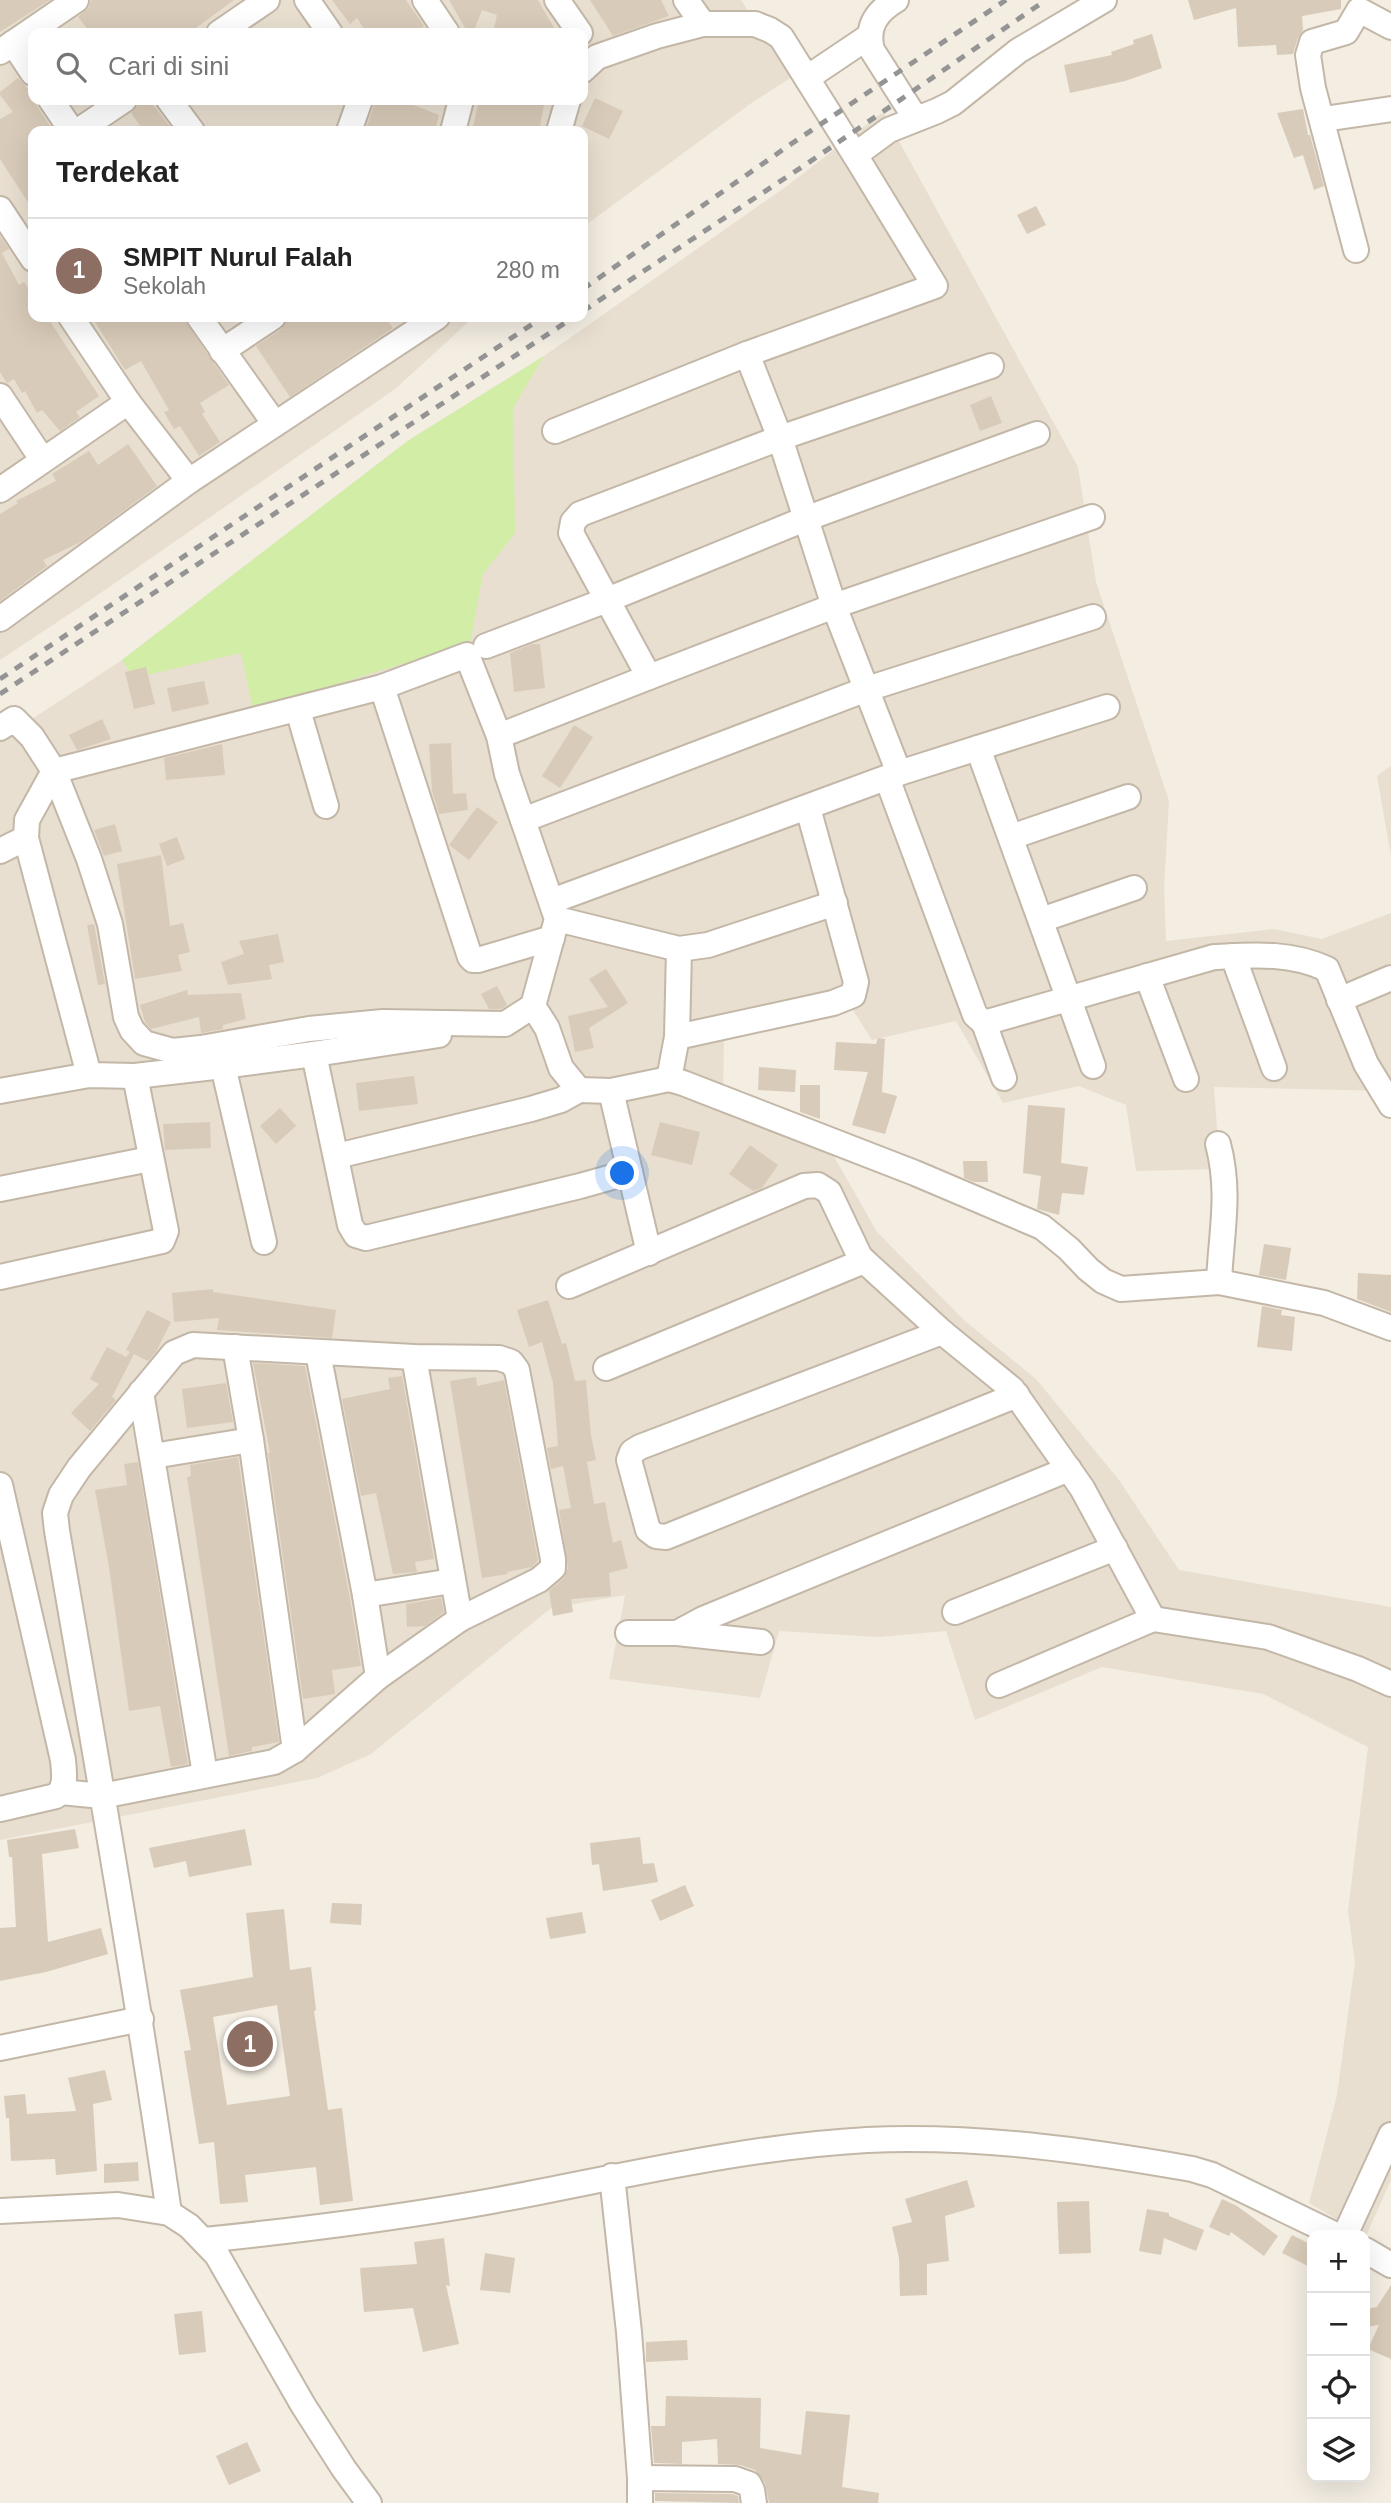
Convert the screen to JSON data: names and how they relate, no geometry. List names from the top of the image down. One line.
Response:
{"page":{"search":"Cari di sini","heading":"Terdekat","list":[{"mark":"1","name":"SMPIT Nurul Falah","note":"Sekolah","value":"280 m"}],"pins":"1","map_buttons":["+","−"]}}
